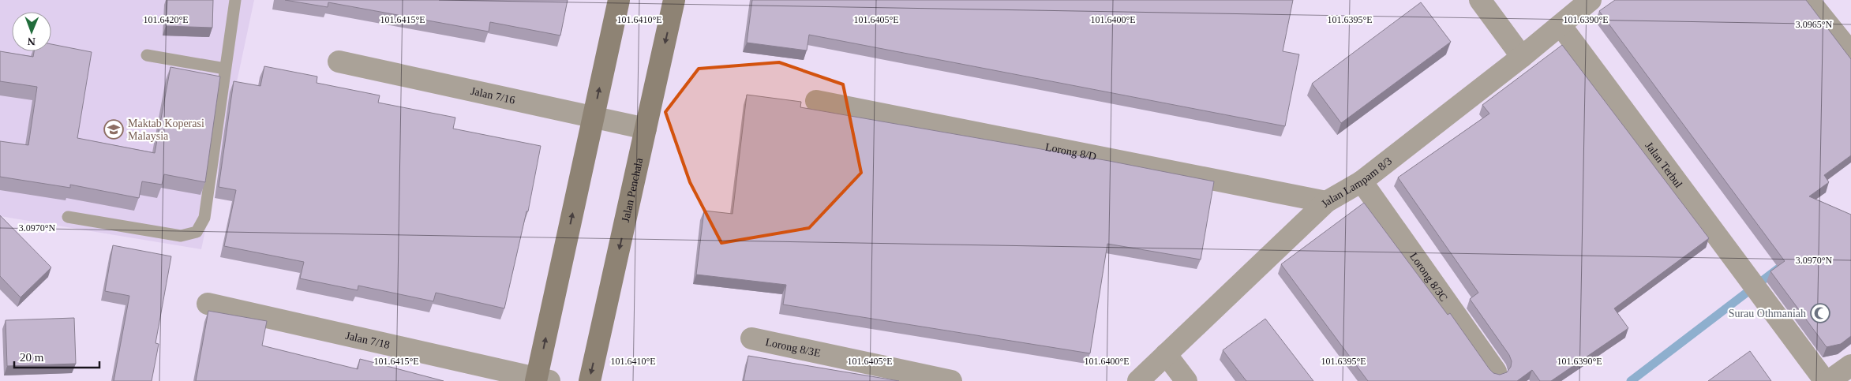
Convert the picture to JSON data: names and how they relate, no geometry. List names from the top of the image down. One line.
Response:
{"streets":{"main road":["Jalan Penchala"],"street":["Jalan 7/16","Lorong 8/D","Jalan Terbul","Jalan Lampam 8/3","Lorong 8/3C","Jalan 7/18","Lorong 8/3E"]},"crossings":[["Jalan 7/16","Jalan Penchala"],["Lorong 8/D","Jalan Lampam 8/3"],["Jalan Terbul","Jalan Lampam 8/3"],["Jalan Lampam 8/3","Lorong 8/3C"]],"places":{"school or university":["Maktab Koperasi Malaysia"],"mosque":["Surau Othmaniah"]},"scale_bar":"20 m","north":"bottom","coordinates":["101.6420°E","101.6415°E","101.6410°E","101.6405°E","101.6400°E","101.6395°E","101.6390°E","3.0965°N","3.0970°N"]}
